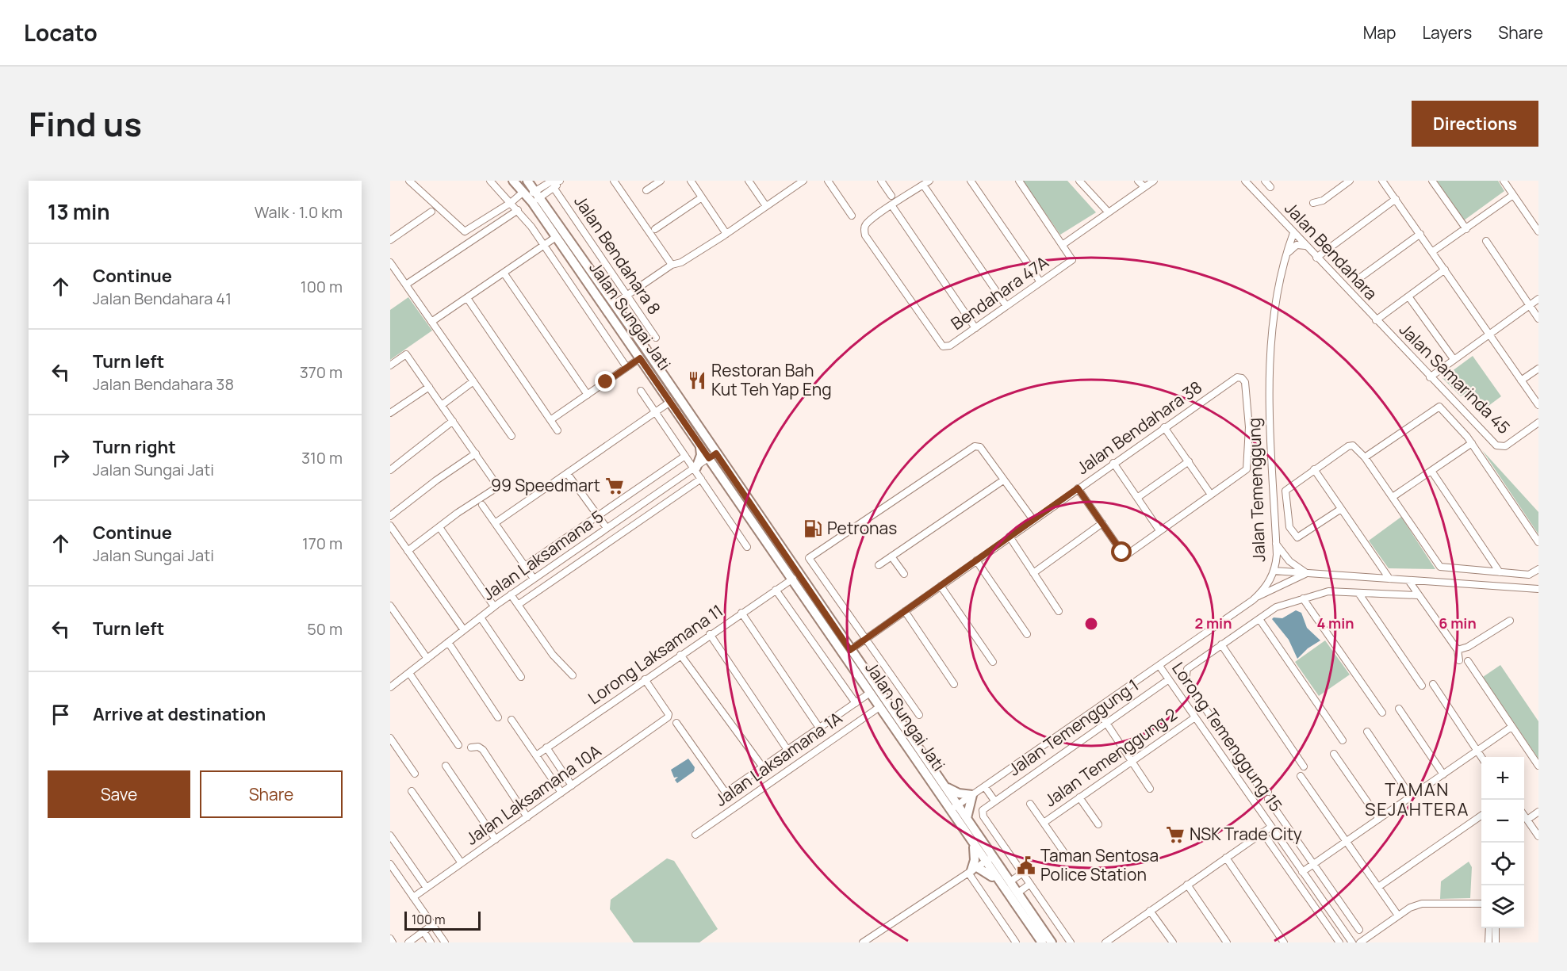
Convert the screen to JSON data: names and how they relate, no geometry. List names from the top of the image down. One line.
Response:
{"streets":{"main road":["Jalan Sungai Jati"],"street":["Jalan Bendahara","Jalan Bendahara 8","Bendahara 47A","Jalan Samarinda 45","Jalan Bendahara 38","Jalan Temenggung","Jalan Laksamana 5","Lorong Laksamana 11","Jalan Temenggung 1","Lorong Temenggung 15","Jalan Temenggung 2","Jalan Laksamana 1A","Jalan Laksamana 10A"]},"crossings":[["Jalan Bendahara","Jalan Samarinda 45"],["Jalan Bendahara","Jalan Temenggung"],["Jalan Sungai Jati","Jalan Bendahara 38"],["Jalan Sungai Jati","Jalan Temenggung"],["Jalan Sungai Jati","Jalan Laksamana 5"],["Jalan Sungai Jati","Lorong Laksamana 11"],["Jalan Sungai Jati","Jalan Laksamana 1A"],["Jalan Temenggung","Lorong Temenggung 15"],["Lorong Laksamana 11","Jalan Laksamana 10A"],["Jalan Temenggung 1","Lorong Temenggung 15"],["Lorong Temenggung 15","Jalan Temenggung 2"]],"districts":["TAMAN SEJAHTERA"],"places":{"restaurant":["Restoran Bah Kut Teh Yap Eng"],"supermarket":["99 Speedmart","NSK Trade City"],"fuel station":["Petronas"],"public building":["Taman Sentosa Police Station"]},"scale_bar":"100 m","page":{"header":"Locato","nav":["Map","Layers","Share"],"title":"Find us","buttons":["Directions",["Save","Share"]],"heading":["13 min","Walk · 1.0 km"],"list":[["Continue","Jalan Bendahara 41","100 m"],["Turn left","Jalan Bendahara 38","370 m"],["Turn right","Jalan Sungai Jati","310 m"],["Continue","Jalan Sungai Jati","170 m"],["Turn left","50 m"],"Arrive at destination"],"map_buttons":["+","−"],"scale":"100 m"},"rings":["2 min","4 min","6 min"]}
